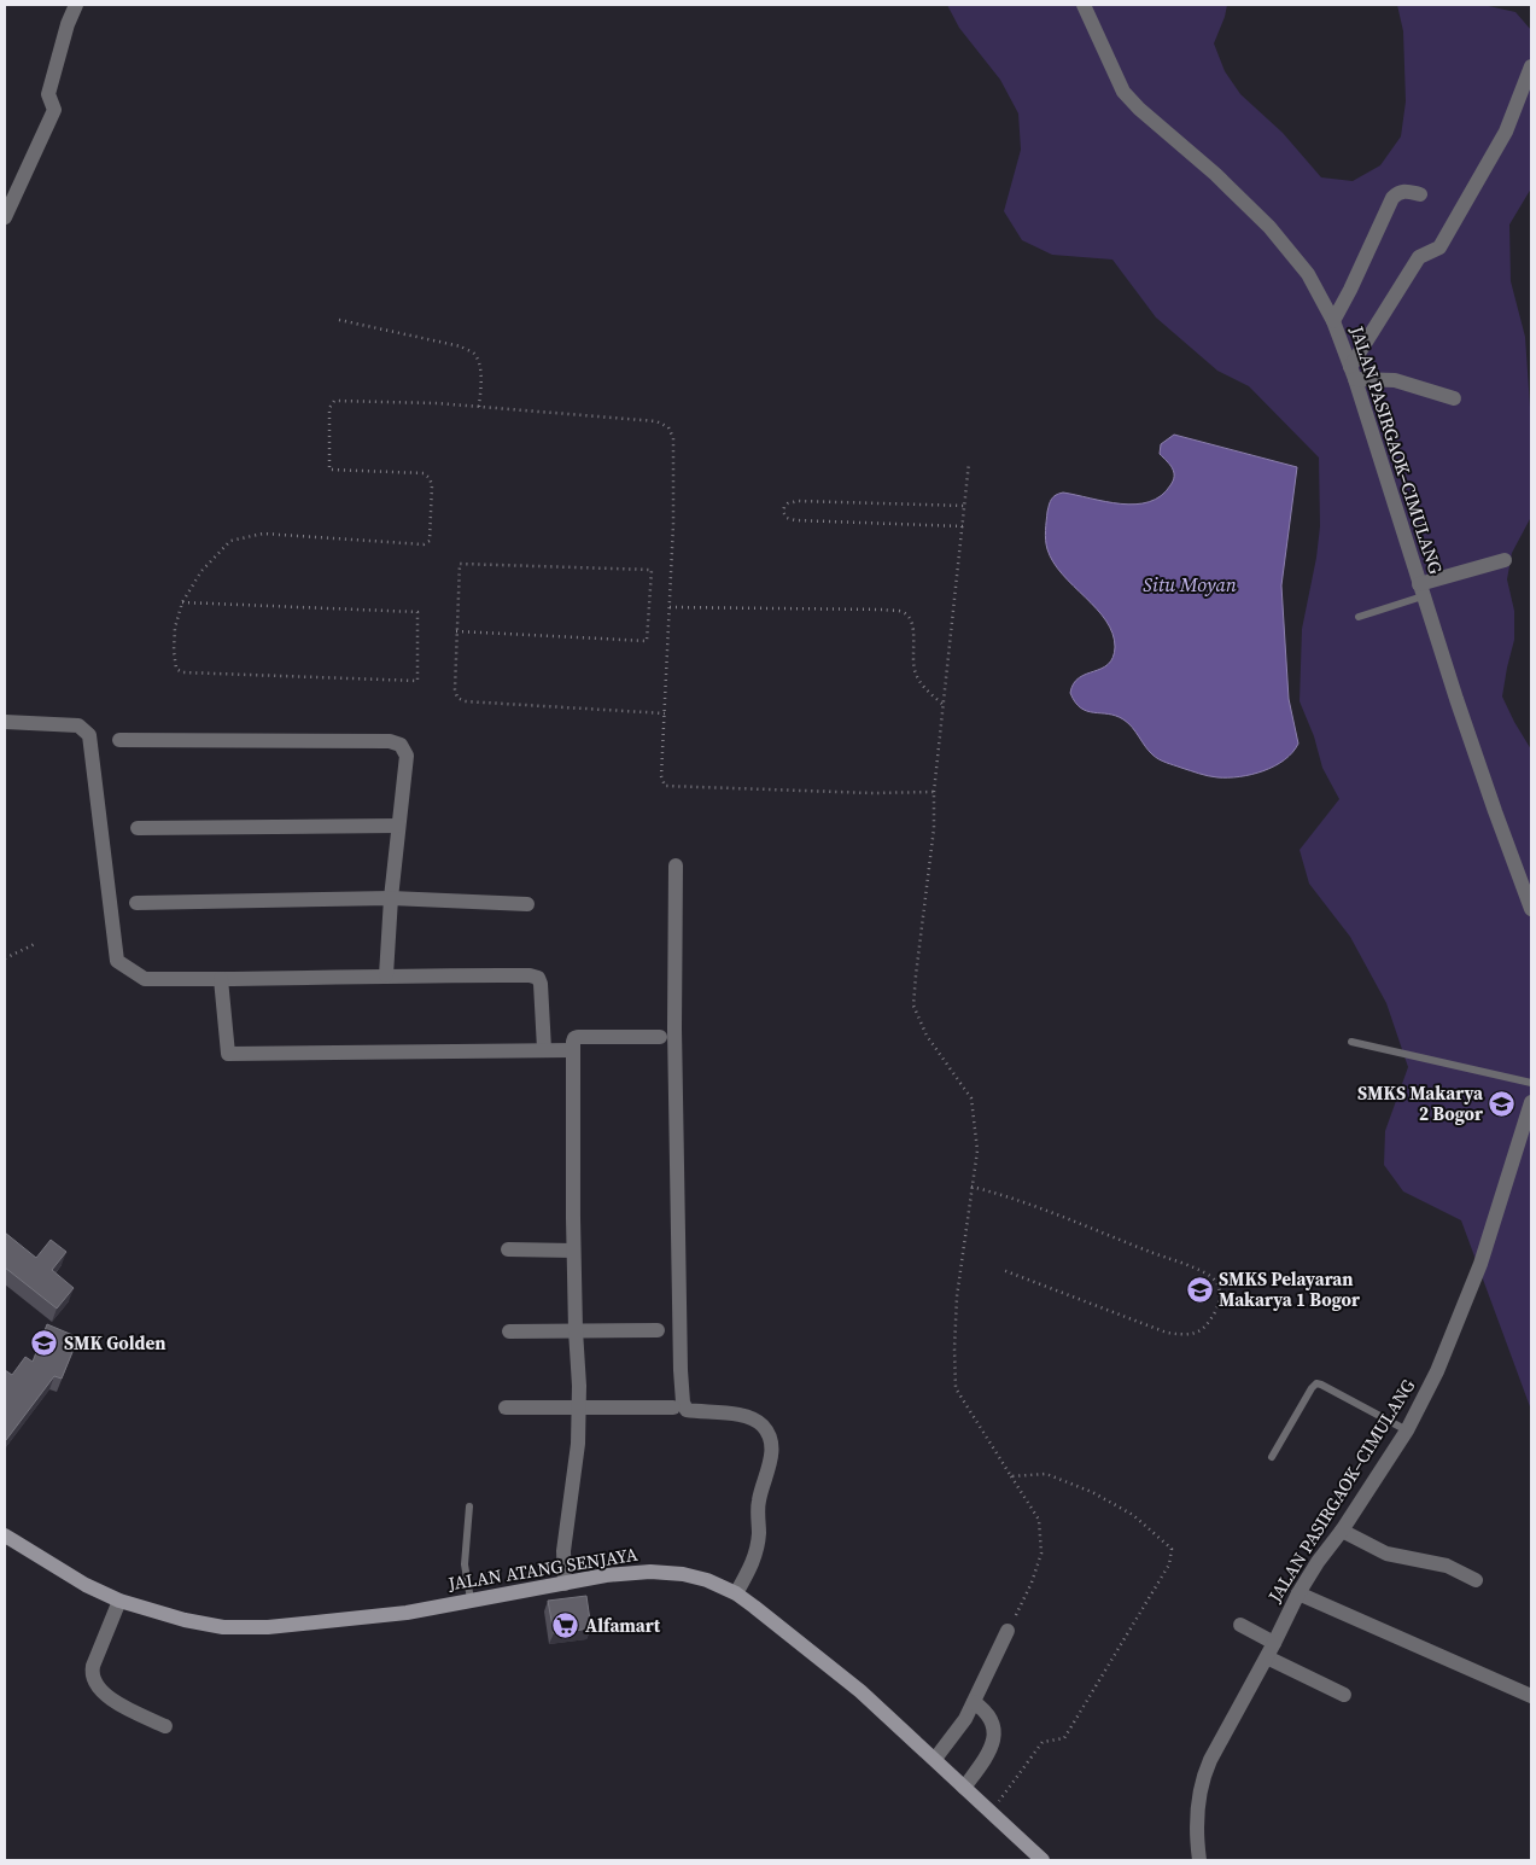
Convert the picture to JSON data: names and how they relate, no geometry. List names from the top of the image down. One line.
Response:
{"streets":{"main road":["JALAN ATANG SENJAYA"],"street":["JALAN PASIRGAOK–CIMULANG"]},"water":["Situ Moyan"],"places":{"school or university":["SMKS Makarya 2 Bogor","SMKS Pelayaran Makarya 1 Bogor","SMK Golden"],"supermarket":["Alfamart"]}}
